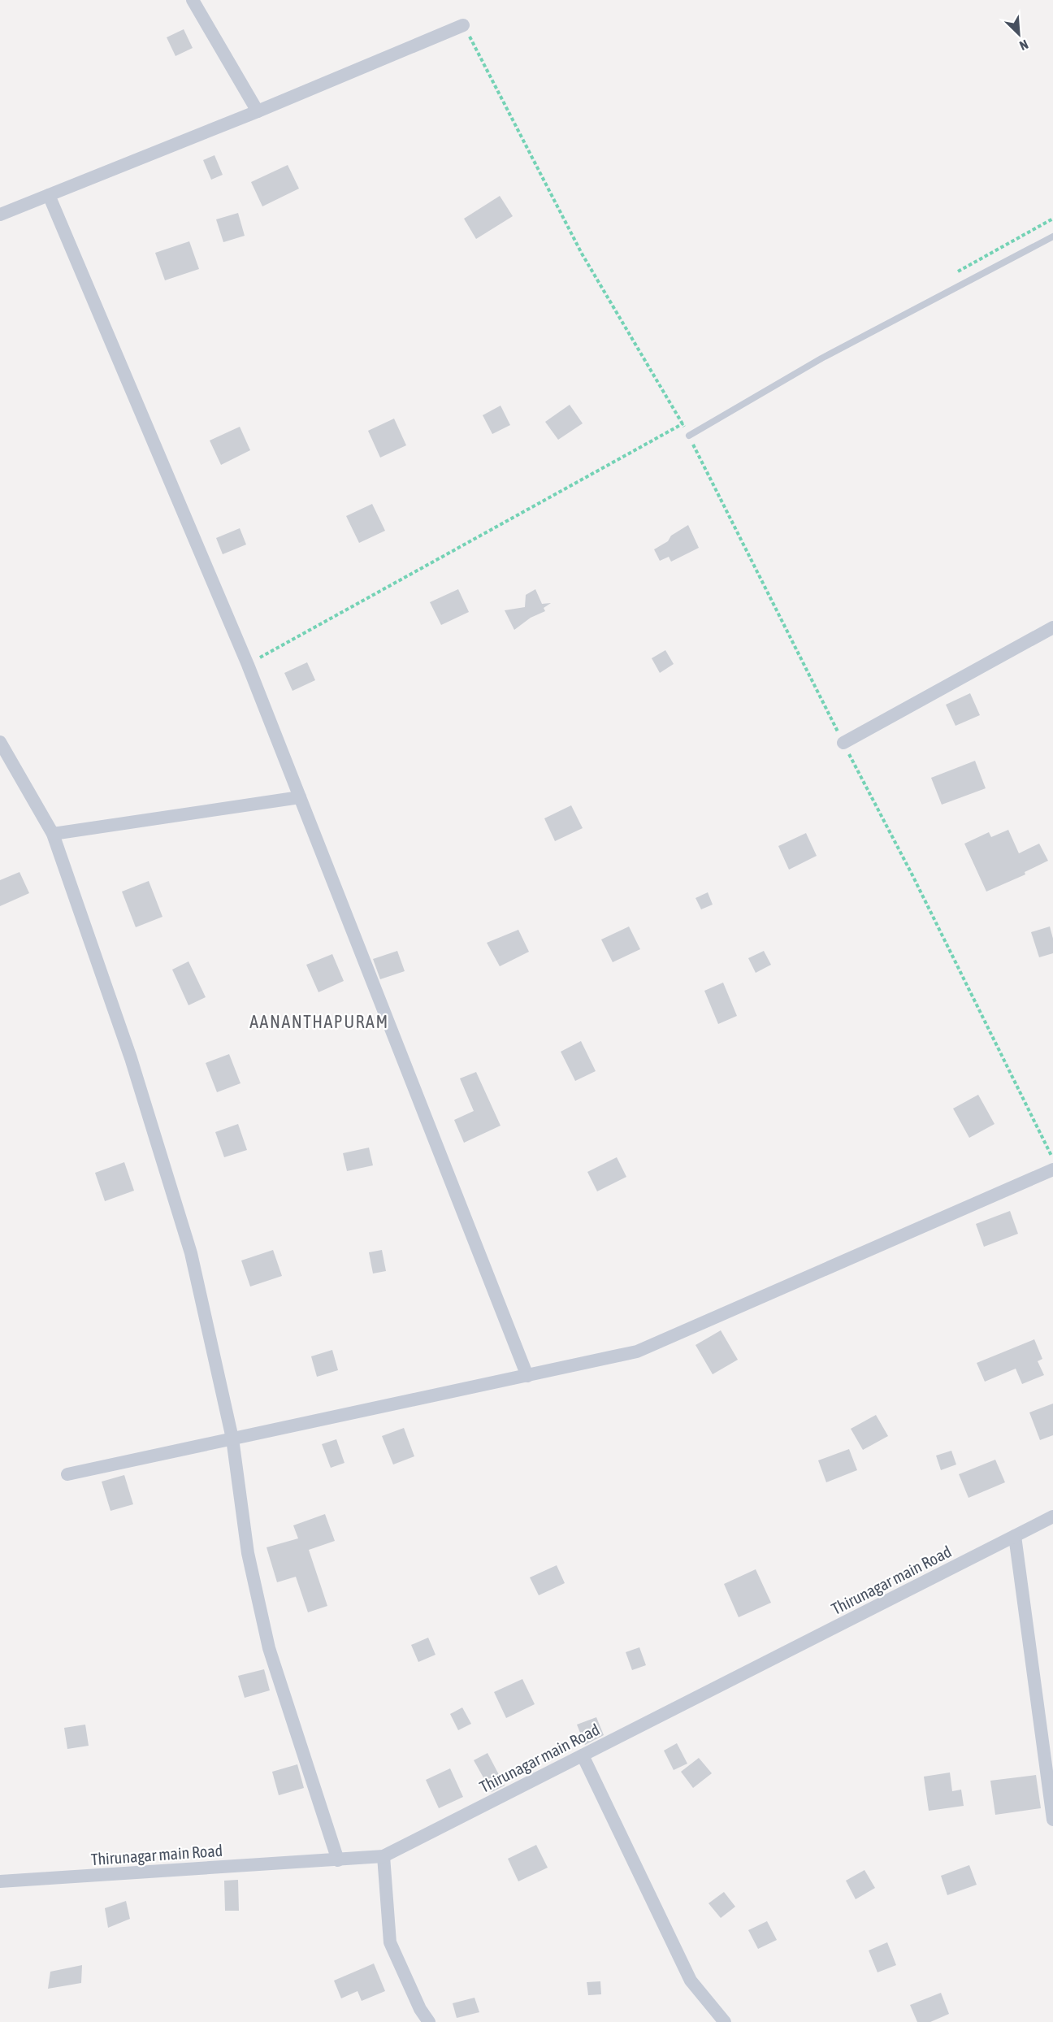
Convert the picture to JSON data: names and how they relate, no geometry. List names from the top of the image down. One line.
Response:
{"streets":{"street":["Thirunagar main Road"]},"districts":["AANANTHAPURAM"],"north":"bottom right"}
